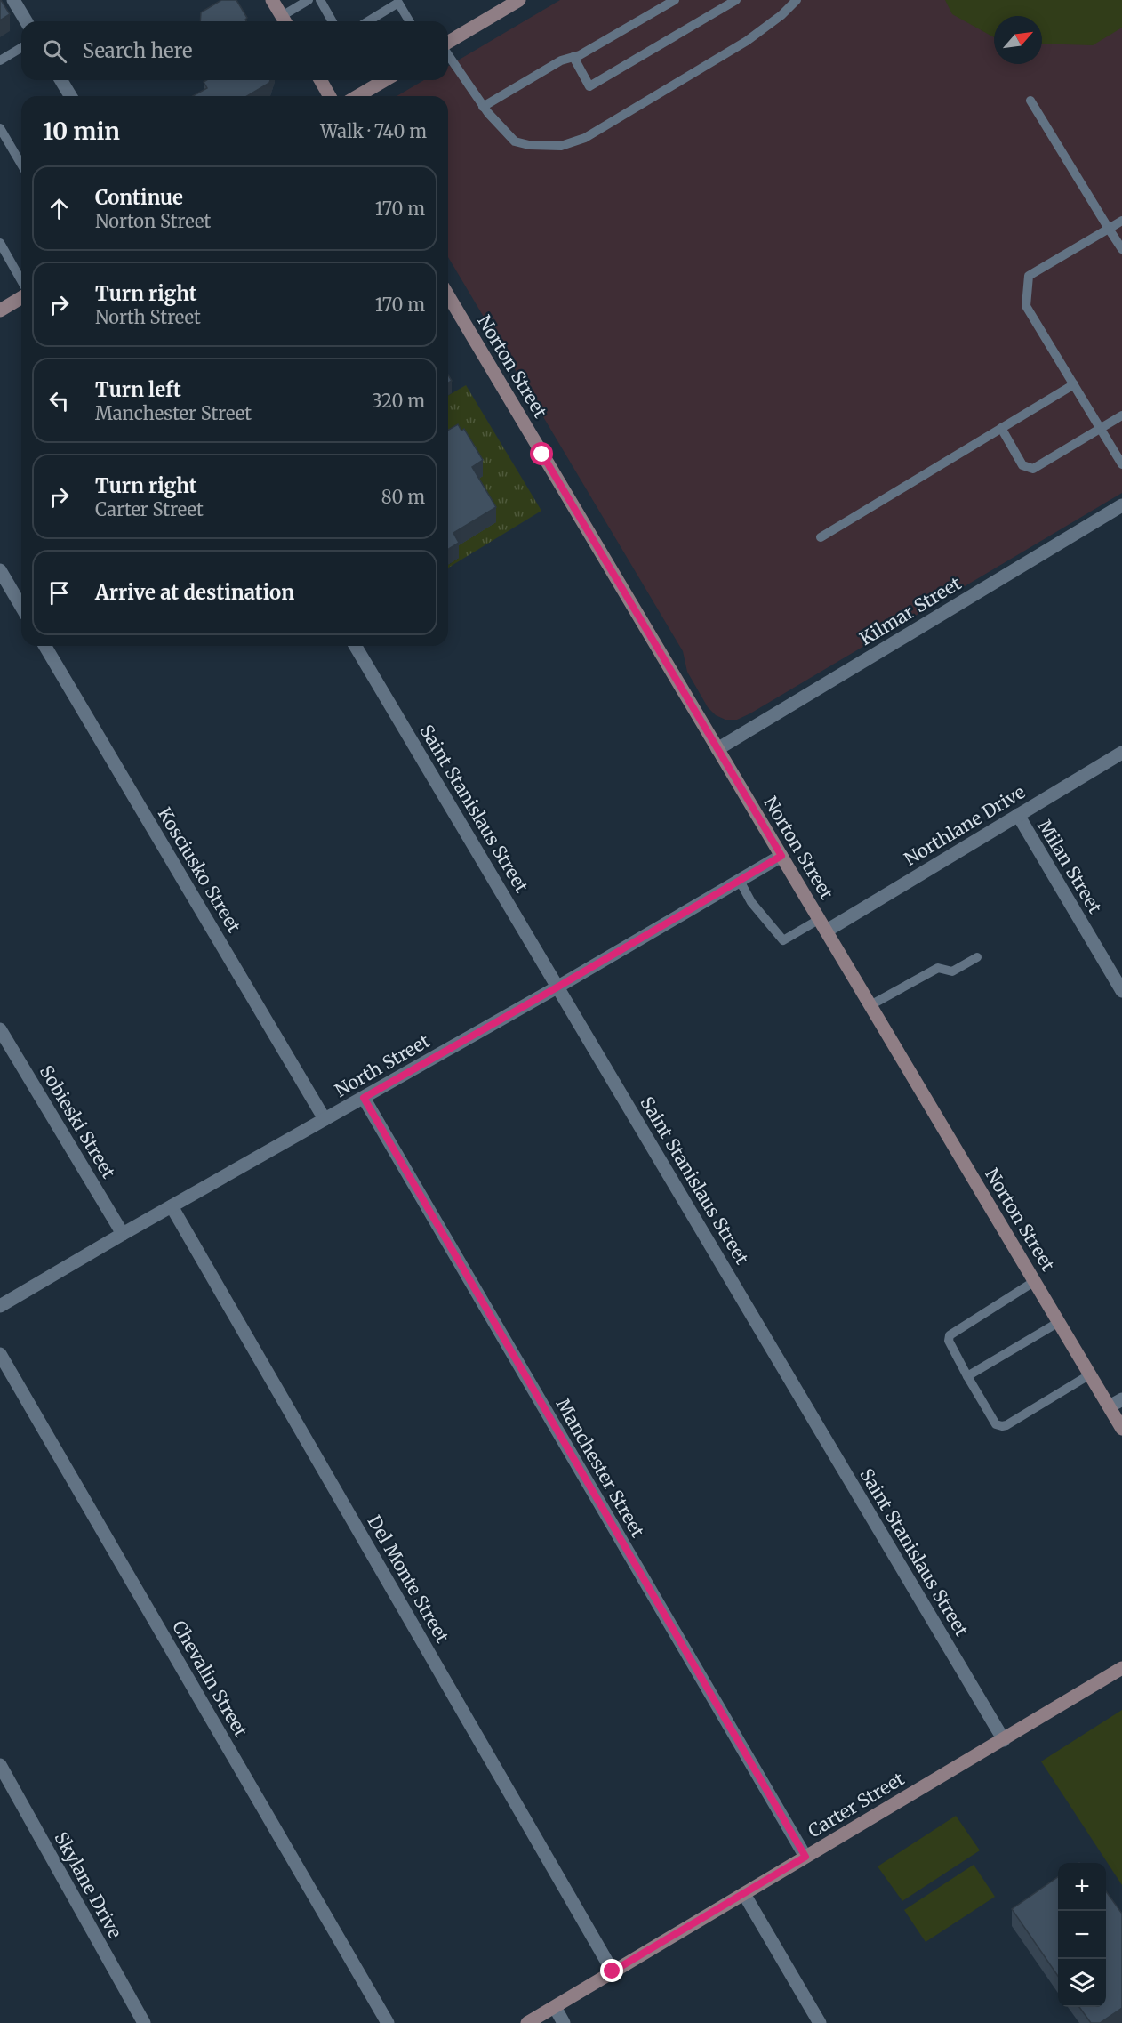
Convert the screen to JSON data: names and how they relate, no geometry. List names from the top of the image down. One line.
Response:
{"streets":{"main road":["Norton Street","Carter Street"],"street":["Kilmar Street","Saint Stanislaus Street","Northlane Drive","Milan Street","Kosciusko Street","North Street","Sobieski Street","Manchester Street","Del Monte Street","Chevalin Street","Skylane Drive"]},"crossings":[["Norton Street","Kilmar Street"],["Norton Street","Northlane Drive"],["Norton Street","North Street"],["Saint Stanislaus Street","North Street"],["Saint Stanislaus Street","Carter Street"],["Northlane Drive","Milan Street"],["Kosciusko Street","North Street"],["North Street","Sobieski Street"],["North Street","Manchester Street"],["North Street","Del Monte Street"],["Manchester Street","Carter Street"],["Del Monte Street","Carter Street"]],"north":"top right","page":{"search":"Search here","heading":["10 min","Walk · 740 m"],"list":[["Continue","Norton Street","170 m"],["Turn right","North Street","170 m"],["Turn left","Manchester Street","320 m"],["Turn right","Carter Street","80 m"],"Arrive at destination"],"map_buttons":["+","−"]}}
